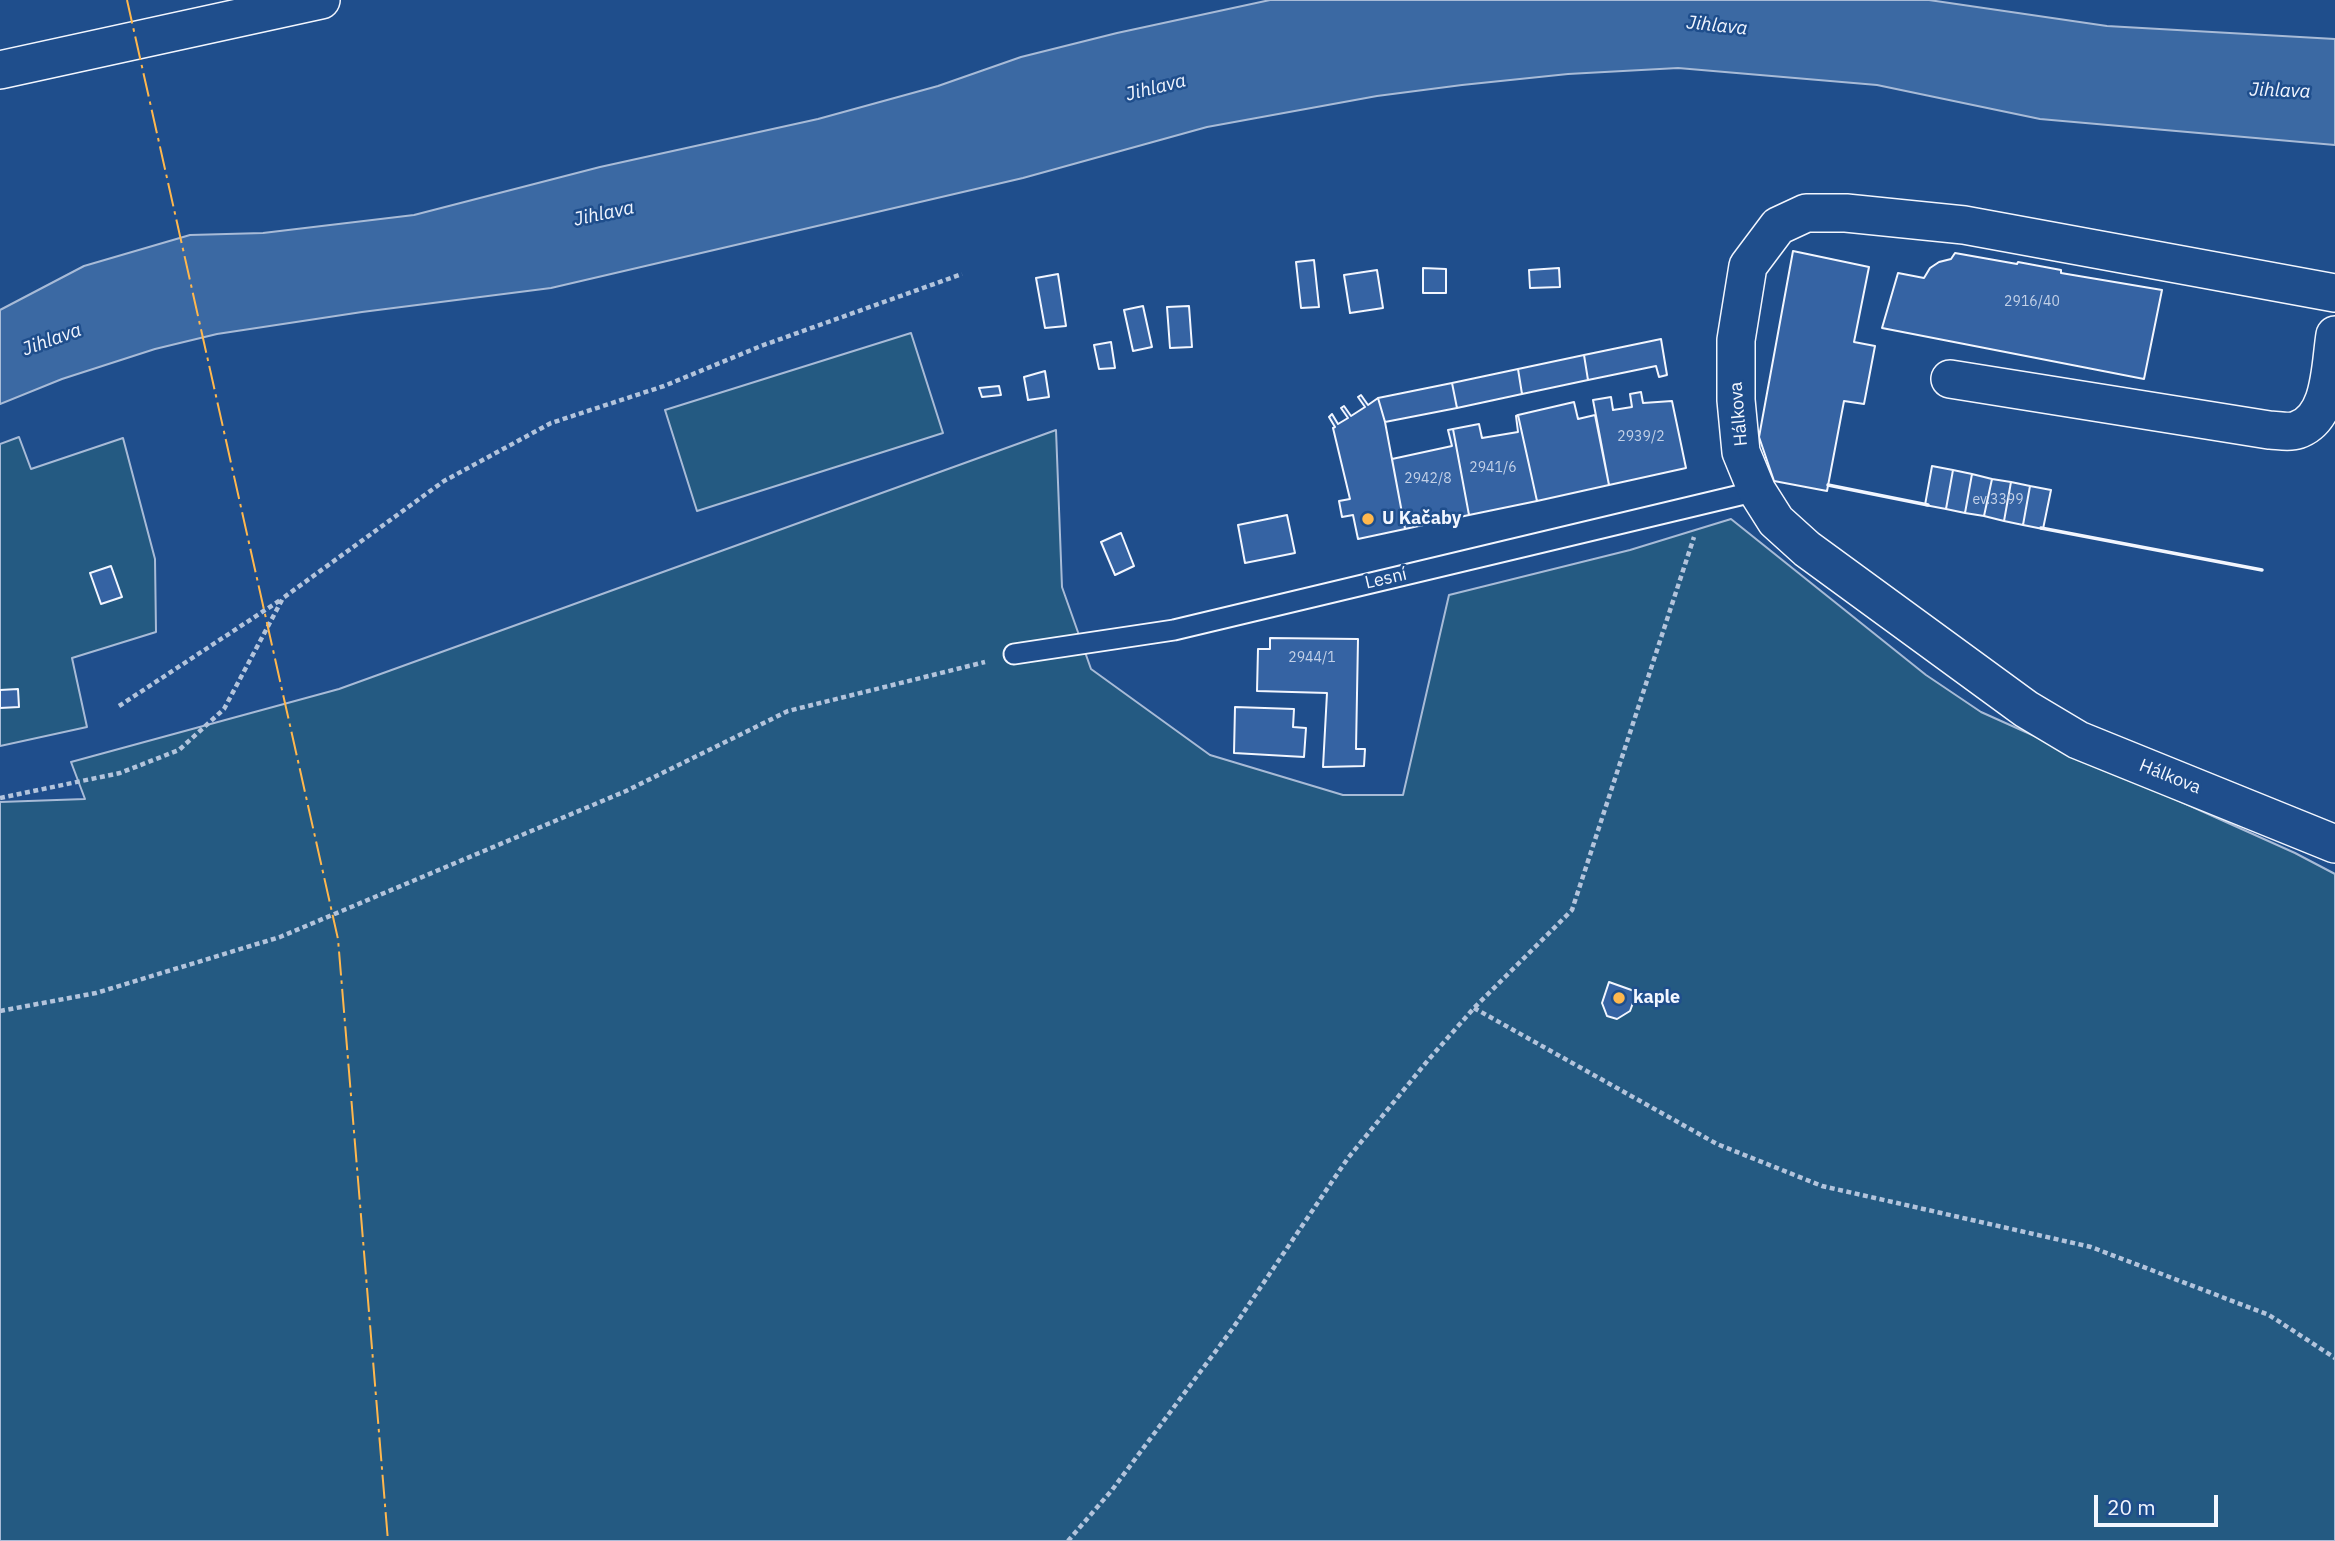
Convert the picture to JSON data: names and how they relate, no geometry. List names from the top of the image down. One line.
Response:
{"streets":{"street":["Hálkova"],"lane":["Lesní"]},"crossings":[["Hálkova","Lesní"]],"water":["Jihlava"],"places":["U Kačaby","kaple"],"house_numbers":["2916/40","2939/2","2941/6","2942/8","ev.3399","2944/1"],"scale_bar":"20 m"}
